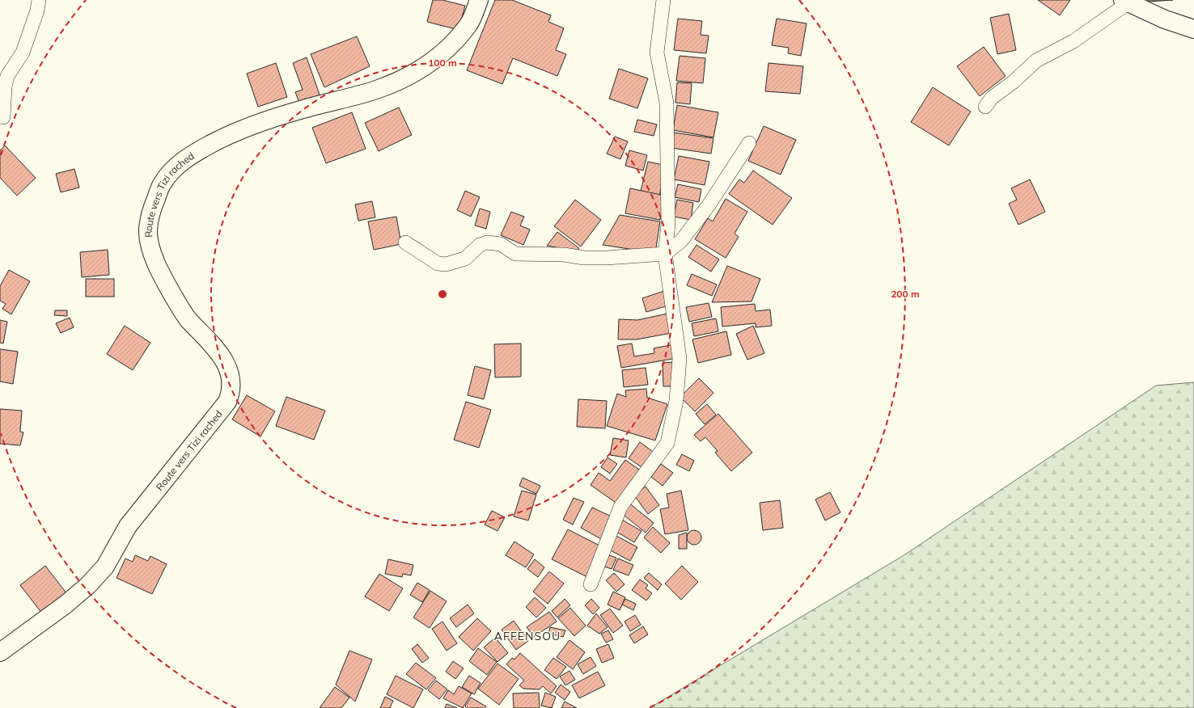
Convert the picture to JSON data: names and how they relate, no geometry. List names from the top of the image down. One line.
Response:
{"streets":{"main road":["Route vers Tizi rached"]},"districts":["AFFENSOU"],"rings":["100 m","200 m"]}
